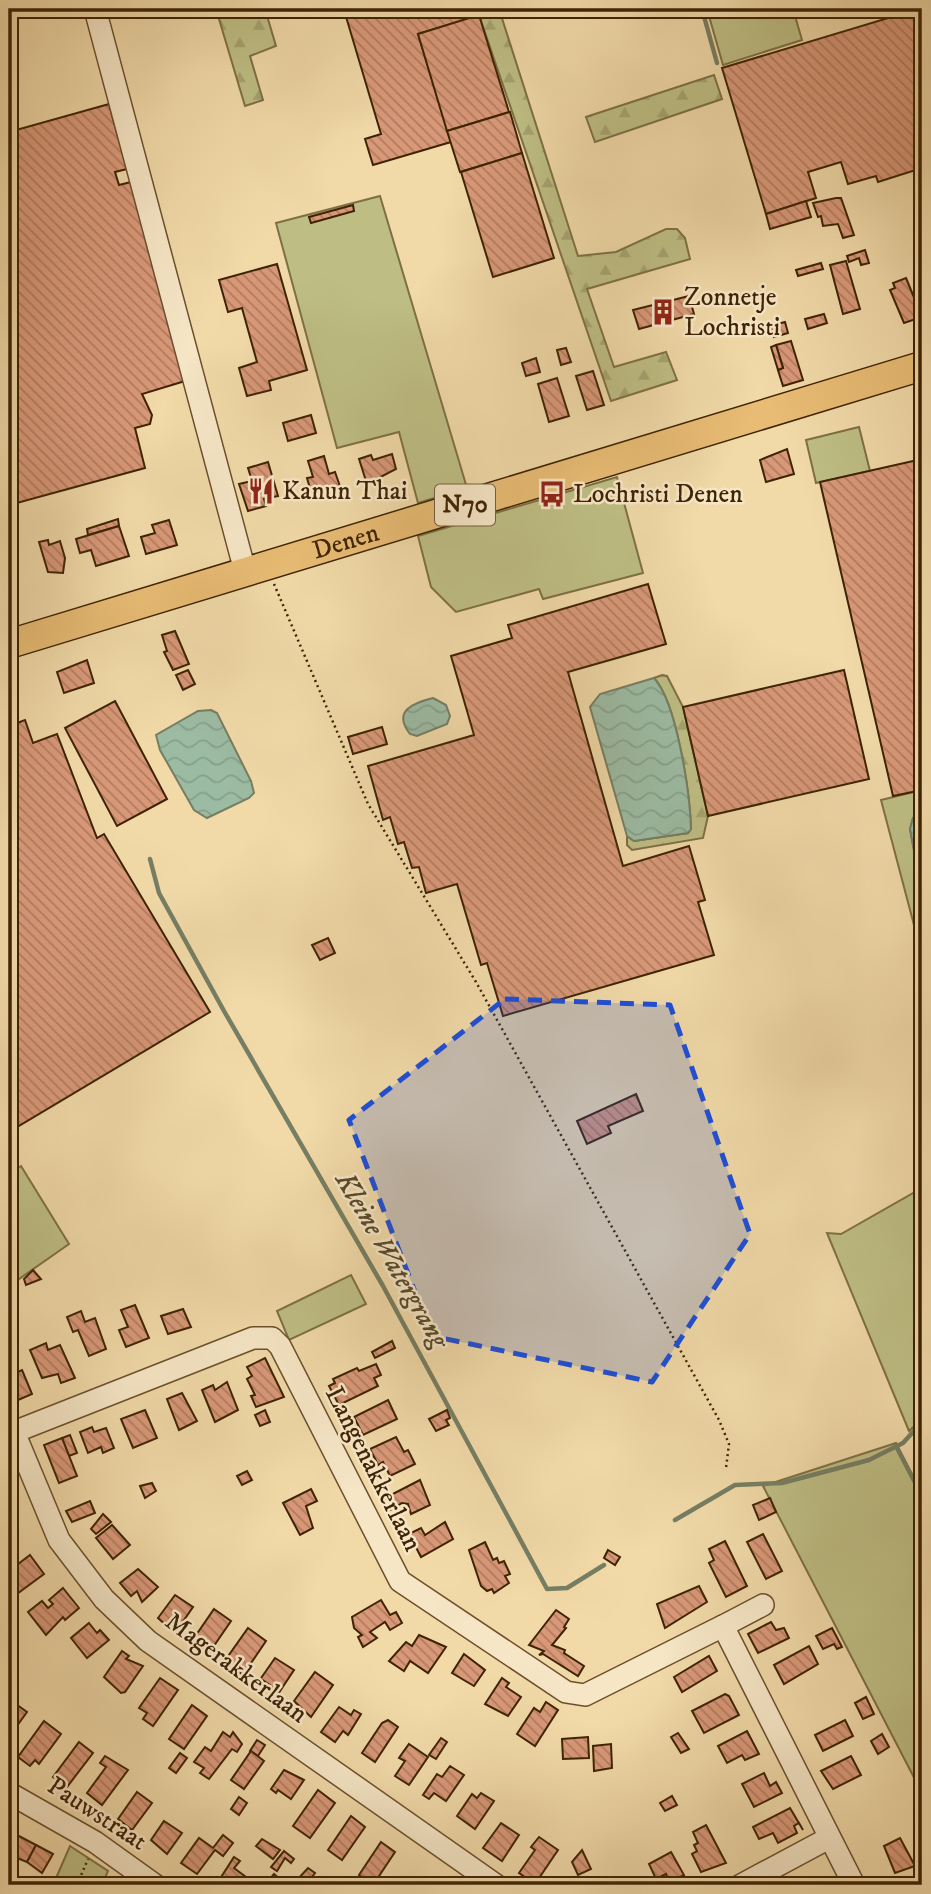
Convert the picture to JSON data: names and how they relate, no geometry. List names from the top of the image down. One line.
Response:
{"streets":{"main road":["N70","Denen"],"street":["Langenakkerlaan","Magerakkerlaan","Pauwstraat"]},"crossings":[["Langenakkerlaan","Magerakkerlaan"]],"water":["Kleine Watergrang"],"places":{"building":["Zonnetje Lochristi"],"restaurant":["Kanun Thai"],"bus stop":["Lochristi Denen"]}}
